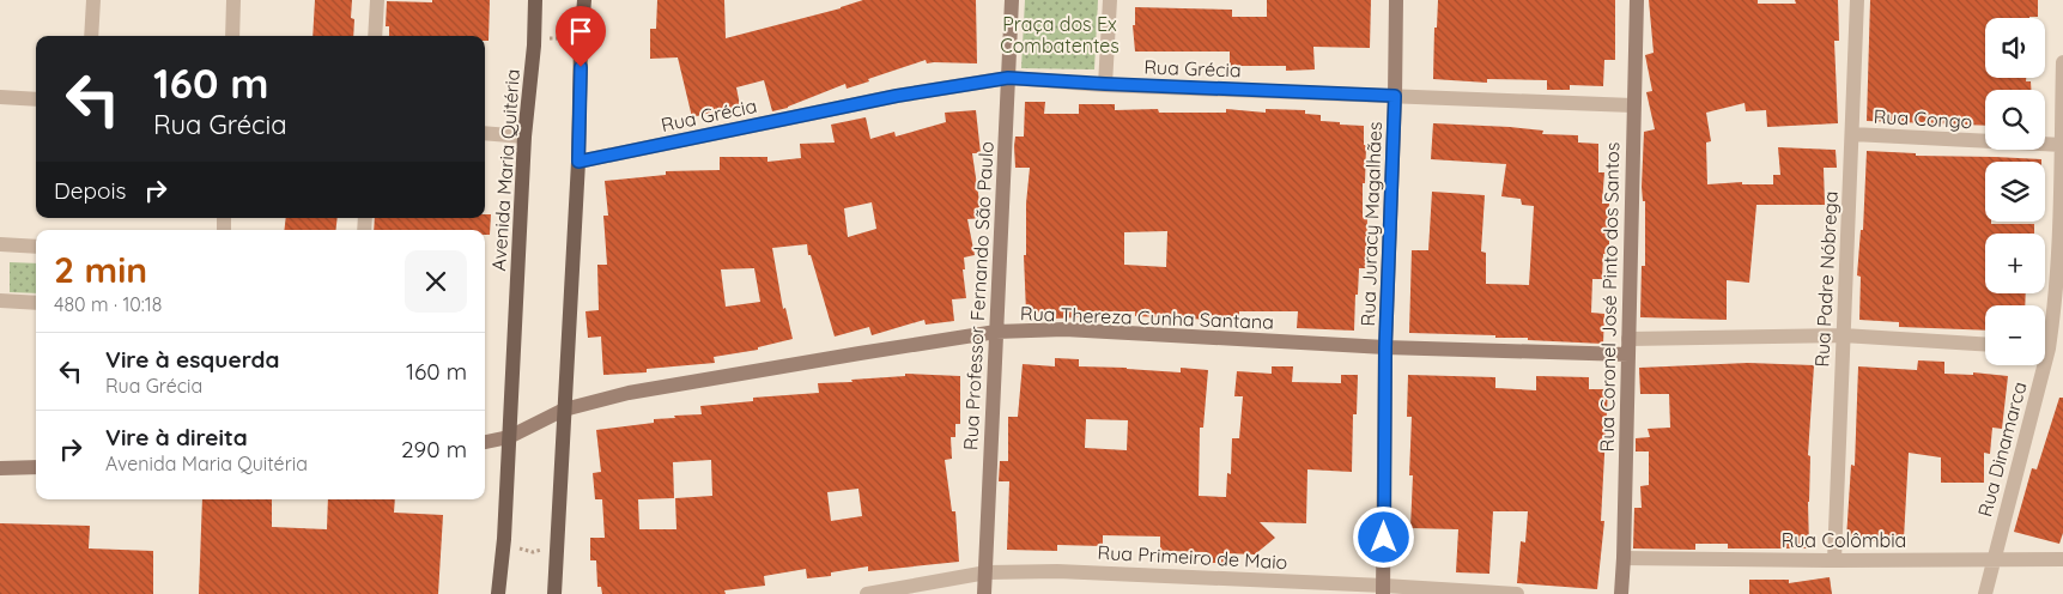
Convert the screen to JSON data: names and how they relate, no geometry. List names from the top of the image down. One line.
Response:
{"streets":{"main road":["Avenida Maria Quitéria"],"street":["Rua Grécia","Rua Congo","Rua Juracy Magalhães","Rua Padre Nóbrega","Rua Professor Fernando São Paulo","Rua Coronel José Pinto dos Santos","Rua Thereza Cunha Santana","Rua Dinamarca","Rua Colômbia","Rua Primeiro de Maio"]},"crossings":[["Rua Grécia","Rua Juracy Magalhães"],["Rua Grécia","Rua Professor Fernando São Paulo"],["Rua Grécia","Rua Coronel José Pinto dos Santos"],["Rua Congo","Rua Padre Nóbrega"],["Rua Congo","Rua Dinamarca"],["Avenida Maria Quitéria","Rua Thereza Cunha Santana"],["Rua Juracy Magalhães","Rua Thereza Cunha Santana"],["Rua Juracy Magalhães","Rua Primeiro de Maio"],["Rua Padre Nóbrega","Rua Colômbia"],["Rua Professor Fernando São Paulo","Rua Thereza Cunha Santana"],["Rua Professor Fernando São Paulo","Rua Primeiro de Maio"],["Rua Coronel José Pinto dos Santos","Rua Thereza Cunha Santana"],["Rua Coronel José Pinto dos Santos","Rua Colômbia"],["Rua Dinamarca","Rua Colômbia"]],"parks":["Praça dos Ex Combatentes"],"page":{"map_buttons":["+","−"],"turn":["160 m","Rua Grécia"],"then":"Depois","heading":["2 min","480 m · 10:18"],"list":[{"name":"Vire à esquerda","note":"Rua Grécia","value":"160 m"},{"name":"Vire à direita","note":"Avenida Maria Quitéria","value":"290 m"}]}}
